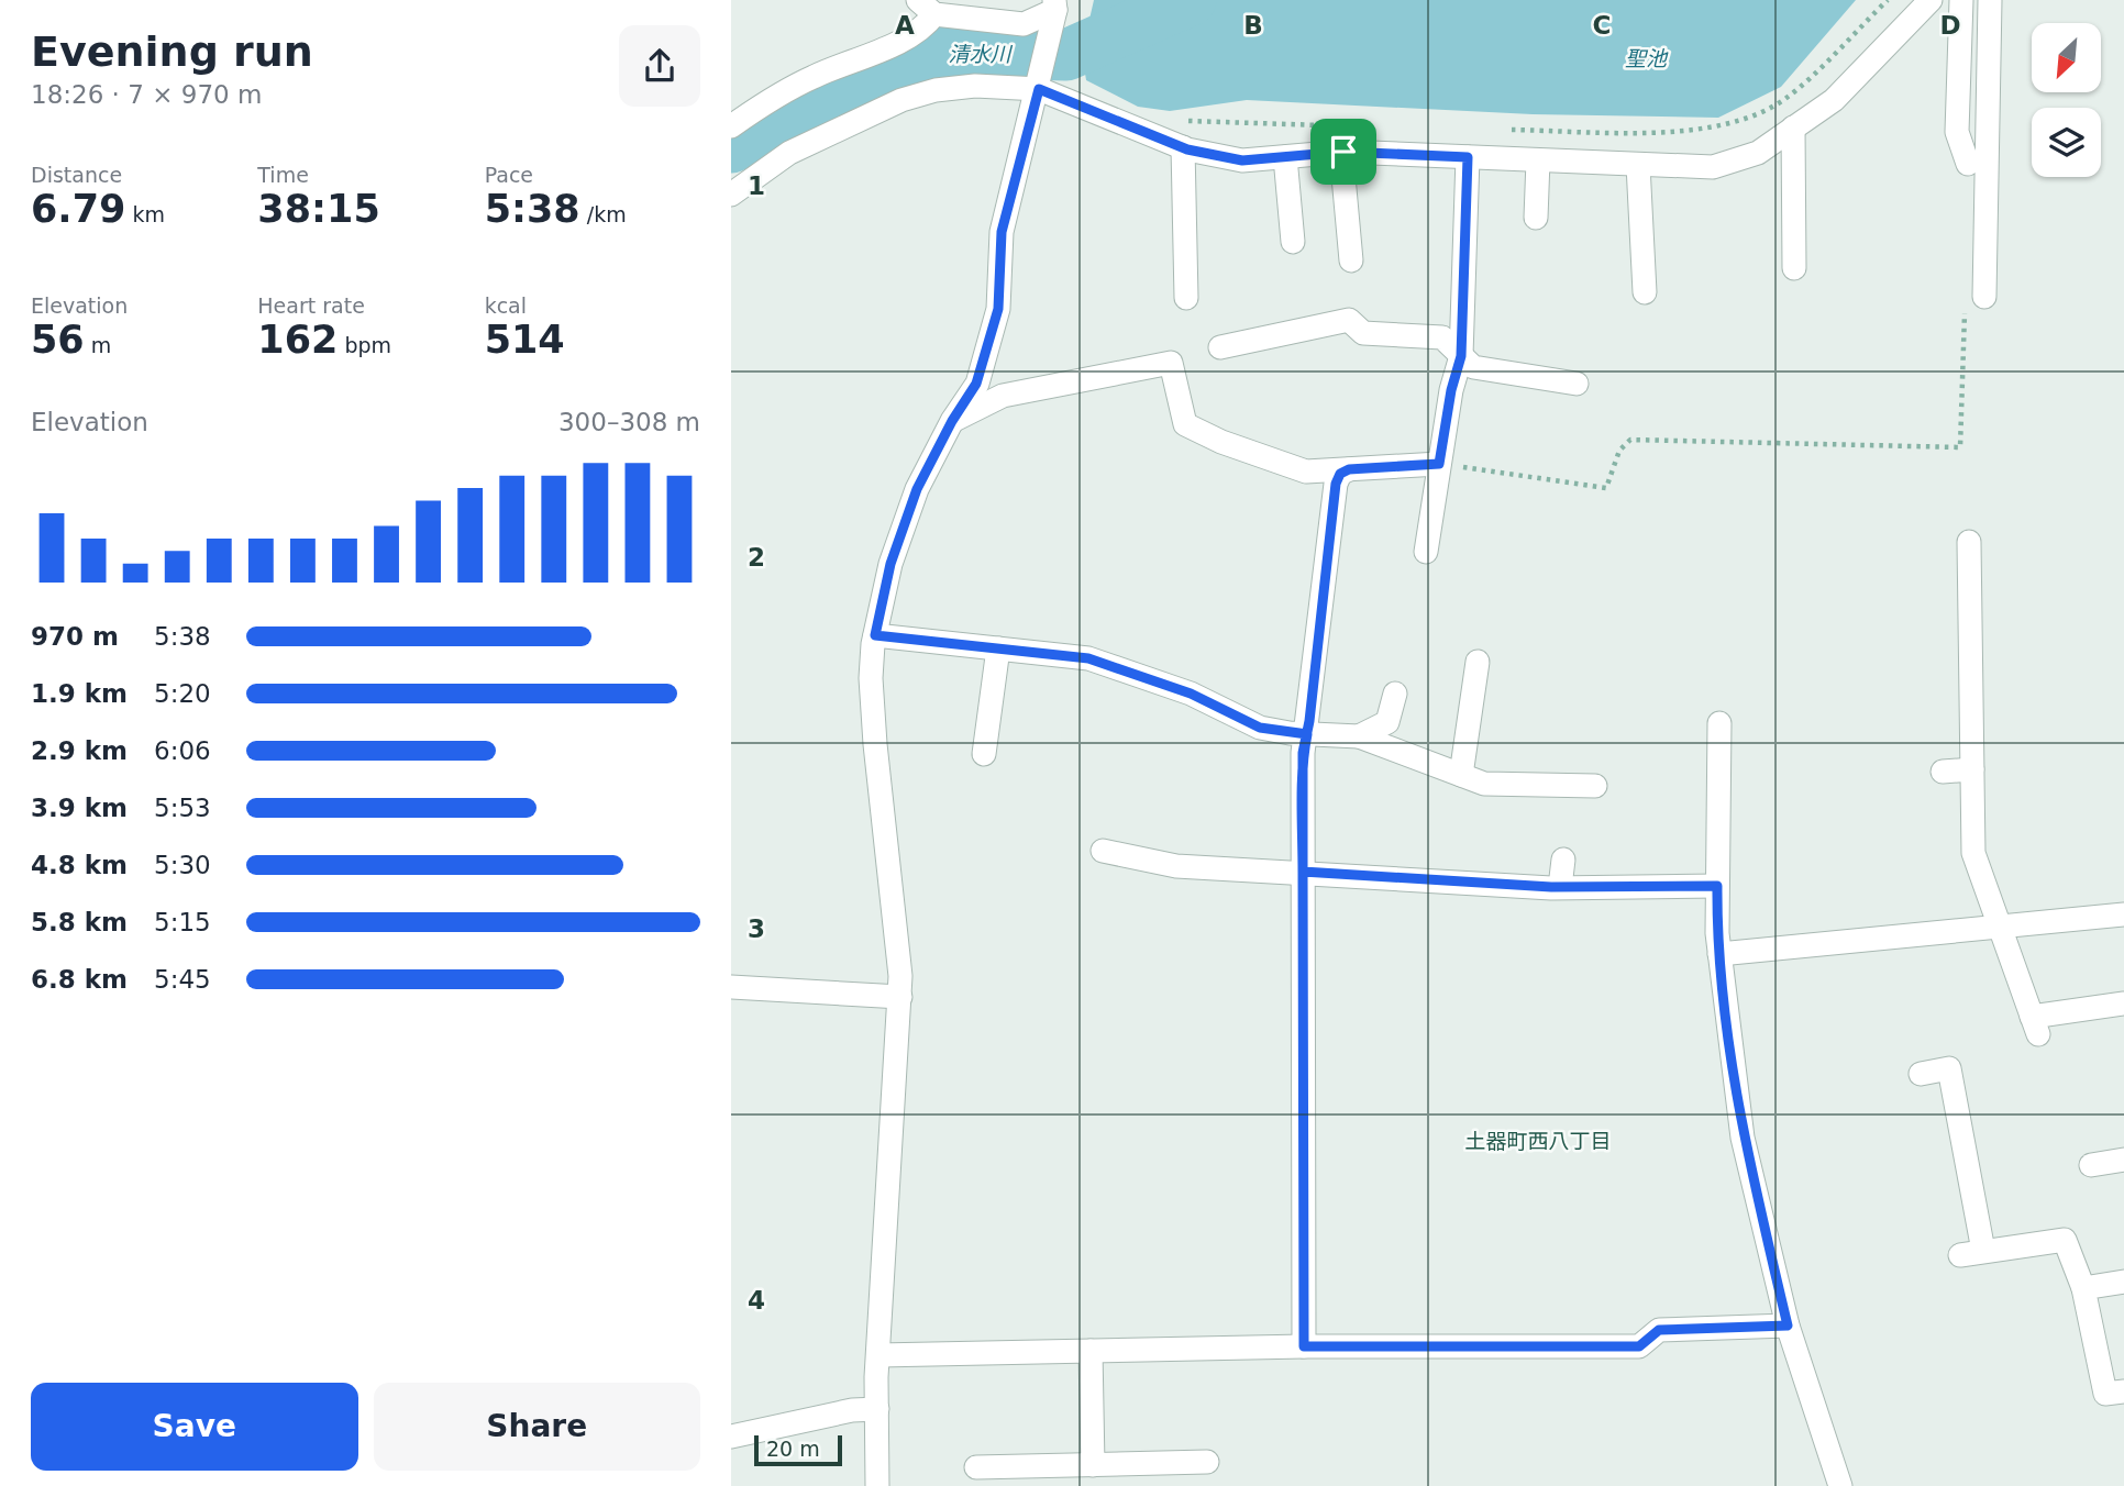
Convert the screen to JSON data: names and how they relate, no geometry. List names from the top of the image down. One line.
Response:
{"districts":["土器町西八丁目"],"water":["清水川","聖池"],"scale_bar":"20 m","north":"bottom left","page":{"heading":["Evening run","18:26 · 7 × 970 m"],"stats":[["Distance","6.79 km"],["Time","38:15"],["Pace","5:38 /km"],["Elevation","56 m"],["Heart rate","162 bpm"],["kcal","514"]],"chart":["Elevation","300–308 m"],"list":[{"name":"970 m","note":"5:38"},{"name":"1.9 km","note":"5:20"},{"name":"2.9 km","note":"6:06"},{"name":"3.9 km","note":"5:53"},{"name":"4.8 km","note":"5:30"},{"name":"5.8 km","note":"5:15"},{"name":"6.8 km","note":"5:45"}],"buttons":["Save","Share"],"scale":"20 m"},"grid":{"columns":["A","B","C","D"],"rows":["1","2","3","4"]}}
